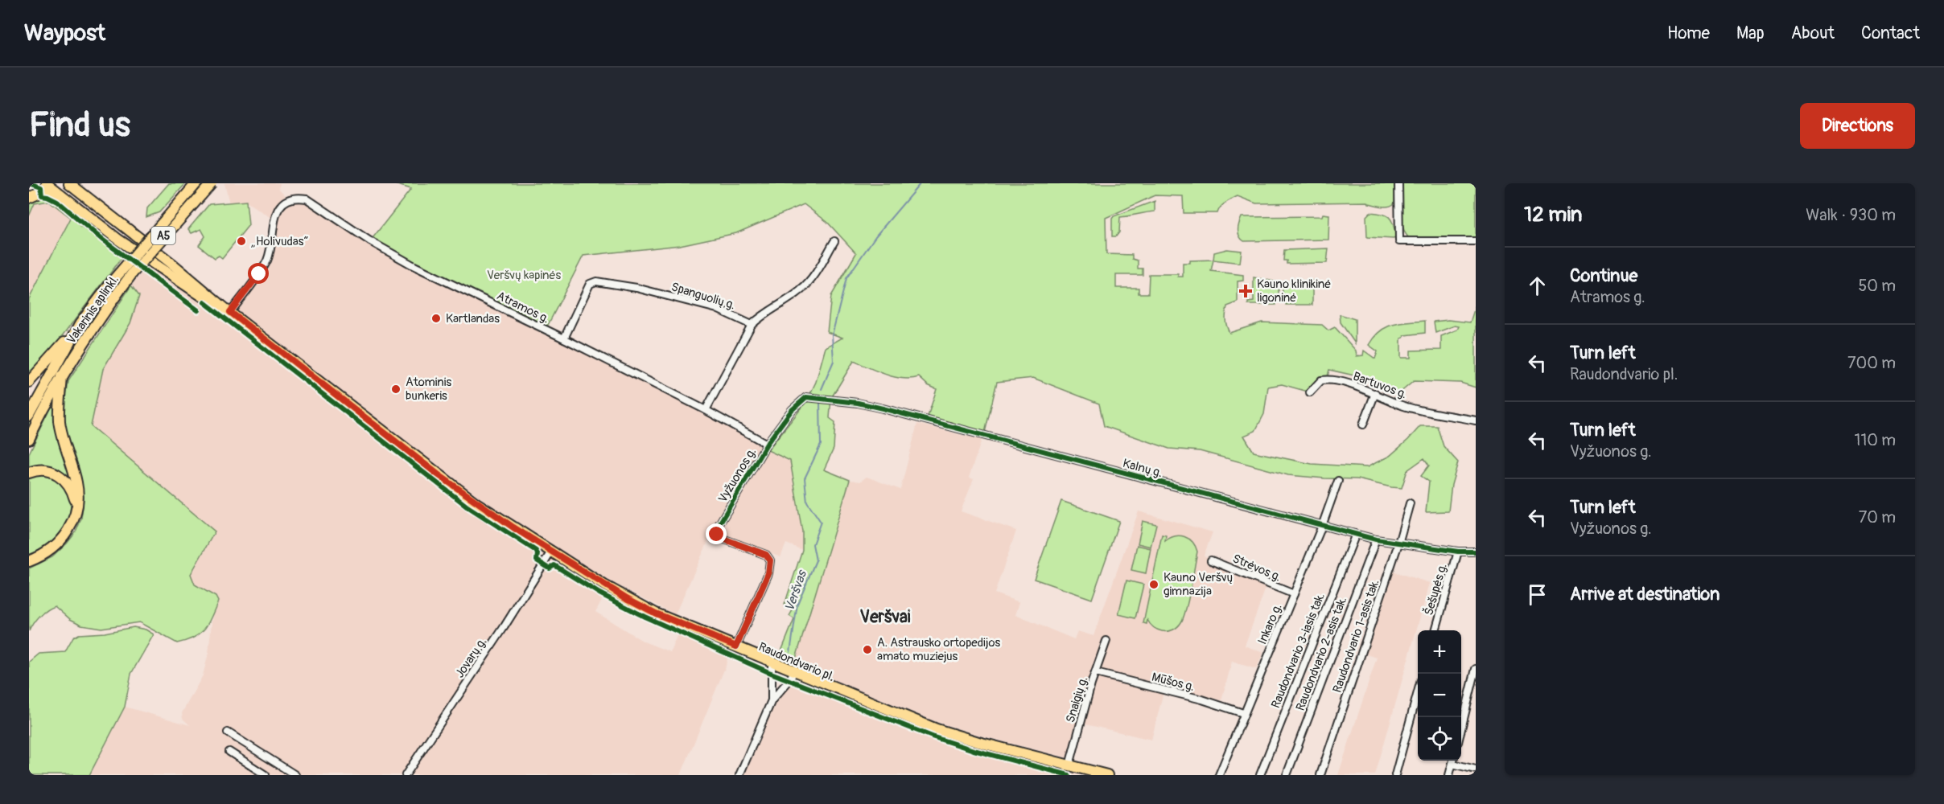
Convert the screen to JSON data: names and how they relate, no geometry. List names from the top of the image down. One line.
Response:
{"streets":{"main road":["A5","Vakarinis aplinkl.","Raudondvario pl."],"street":["Spanguolių g.","Atramos g.","Bartuvos g.","Kalnų g.","Vyžuonos g.","Strėvos g.","Šešupės g.","Inkaro g.","Raudondvario 1-asis tak.","Raudondvario 3-iasis tak.","Raudondvario 2-asis tak.","Jovarų g.","Mūšos g.","Snaigių g."]},"crossings":[["Spanguolių g.","Atramos g."],["Atramos g.","Kalnų g."],["Atramos g.","Vyžuonos g."],["Atramos g.","Raudondvario pl."],["Kalnų g.","Vyžuonos g."],["Kalnų g.","Šešupės g."],["Kalnų g.","Inkaro g."],["Kalnų g.","Raudondvario 1-asis tak."],["Kalnų g.","Raudondvario 3-iasis tak."],["Kalnų g.","Raudondvario 2-asis tak."],["Vyžuonos g.","Raudondvario pl."],["Strėvos g.","Inkaro g."],["Inkaro g.","Mūšos g."],["Jovarų g.","Raudondvario pl."],["Raudondvario pl.","Snaigių g."],["Mūšos g.","Snaigių g."]],"districts":["Veršvai"],"water":["Veršvas"],"parks":["Veršvų kapinės"],"places":{"other":["„Holivudas“","Kartlandas","Atominis bunkeris","Kauno Veršvų gimnazija","A. Astrausko ortopedijos amato muziejus"],"health":["Kauno klinikinė ligoninė"]},"page":{"header":"Waypost","nav":["Home","Map","About","Contact"],"buttons":"Directions","title":"Find us","heading":["12 min","Walk · 930 m"],"list":[["Continue","Atramos g.","50 m"],["Turn left","Raudondvario pl.","700 m"],["Turn left","Vyžuonos g.","110 m"],["Turn left","Vyžuonos g.","70 m"],"Arrive at destination"],"map_buttons":["+","−"]}}
